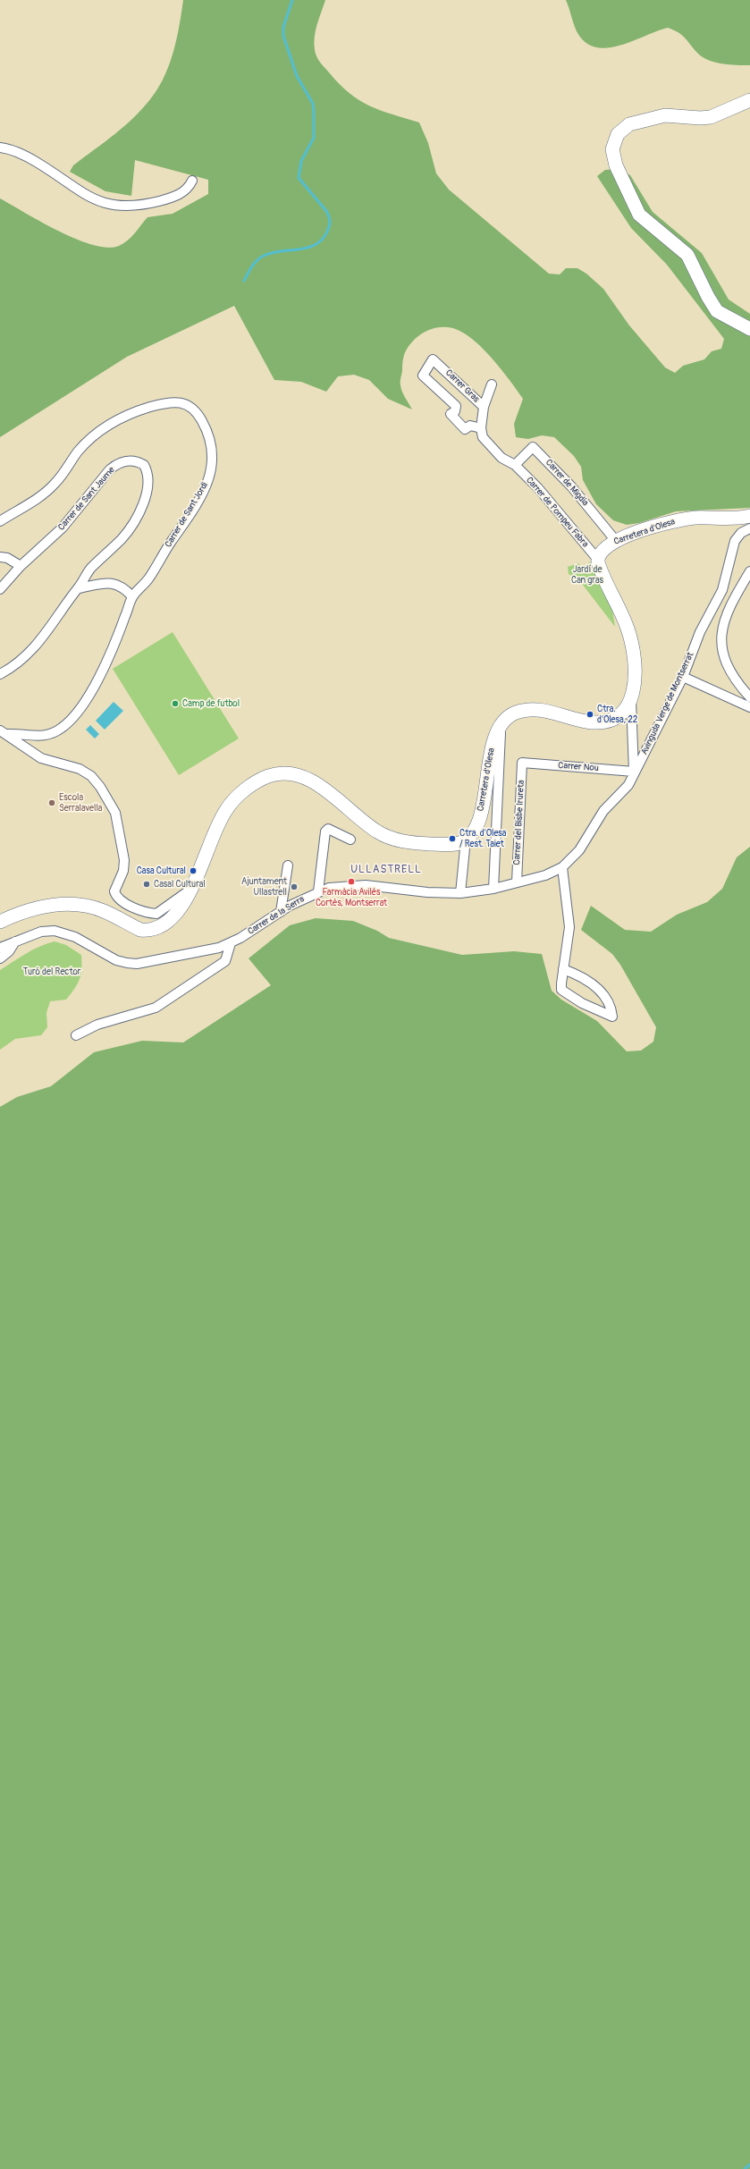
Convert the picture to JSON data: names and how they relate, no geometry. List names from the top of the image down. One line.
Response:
{"streets":{"street":["Carrer Gras","Carrer de Migdia","Carrer de Sant Jaume","Carrer de Pompeu Fabra","Carrer de Sant Jordi","Carretera d'Olesa","Avinguda Verge de Montserrat","Carrer Nou","Carrer del Bisbe Irureta","Carrer de la Serra"]},"crossings":[["Carrer de Migdia","Carrer de Pompeu Fabra"],["Carrer de Migdia","Carretera d'Olesa"],["Carrer de Pompeu Fabra","Carretera d'Olesa"],["Avinguda Verge de Montserrat","Carrer Nou"],["Avinguda Verge de Montserrat","Carrer de la Serra"],["Carrer Nou","Carrer del Bisbe Irureta"],["Carrer del Bisbe Irureta","Carrer de la Serra"]],"districts":["ULLASTRELL"],"parks":["Jardí de Can gras","Turó del Rector"],"places":["Camp de futbol","Ctra. d'Olesa, 22","Escola Serralavella","Ctra. d'Olesa / Rest. Taiet","Casa Cultural","Farmàcia Avilés Cortés, Montserrat","Casal Cultural","Ajuntament Ullastrell"]}
